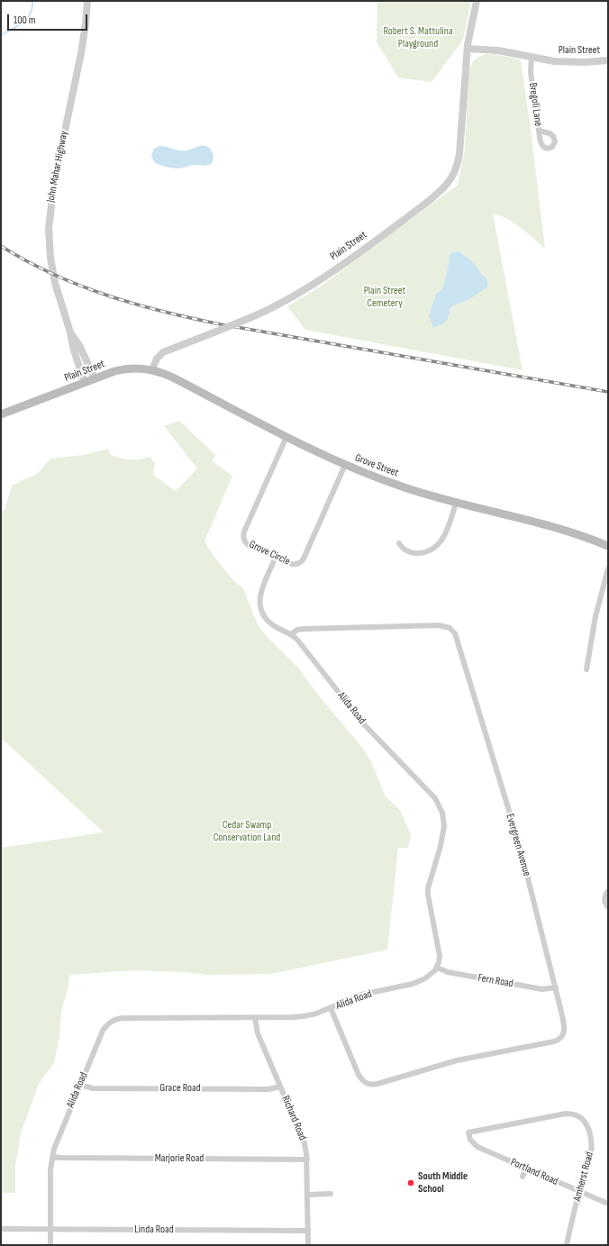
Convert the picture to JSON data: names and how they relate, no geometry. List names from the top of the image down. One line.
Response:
{"streets":{"main road":["Plain Street","Grove Street"],"street":["Bregoli Lane","John Mahar Highway","Grove Circle","Alida Road","Evergreen Avenue","Fern Road","Grace Road","Richard Road","Marjorie Road","Portland Road","Amherst Road","Linda Road"]},"crossings":[["Plain Street","Bregoli Lane"],["Plain Street","John Mahar Highway"],["Plain Street","Grove Street"],["Grove Street","Grove Circle"],["Alida Road","Evergreen Avenue"],["Alida Road","Fern Road"],["Alida Road","Grace Road"],["Alida Road","Richard Road"],["Alida Road","Marjorie Road"],["Alida Road","Linda Road"],["Evergreen Avenue","Fern Road"],["Grace Road","Richard Road"],["Richard Road","Marjorie Road"],["Richard Road","Linda Road"],["Portland Road","Amherst Road"]],"parks":["Robert S. Mattulina Playground","Plain Street Cemetery","Cedar Swamp Conservation Land"],"places":["South Middle School"],"scale_bar":"100 m"}
